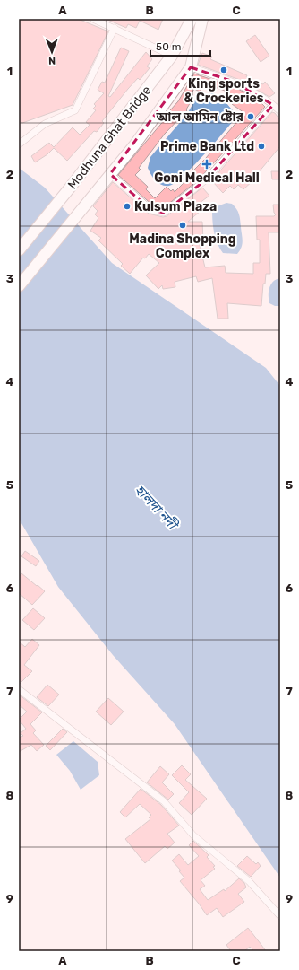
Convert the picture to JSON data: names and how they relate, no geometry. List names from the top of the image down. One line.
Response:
{"streets":{"main road":["Modhuna Ghat Bridge"]},"water":["হালদা নদী"],"places":{"other":["King sports & Crockeries","আল আমিন ষ্টোর","Prime Bank Ltd","Kulsum Plaza","Madina Shopping Complex"],"health":["Goni Medical Hall"]},"scale_bar":"50 m","north":"bottom","grid":{"columns":["A","B","C"],"rows":["1","2","3","4","5","6","7","8","9"]}}
